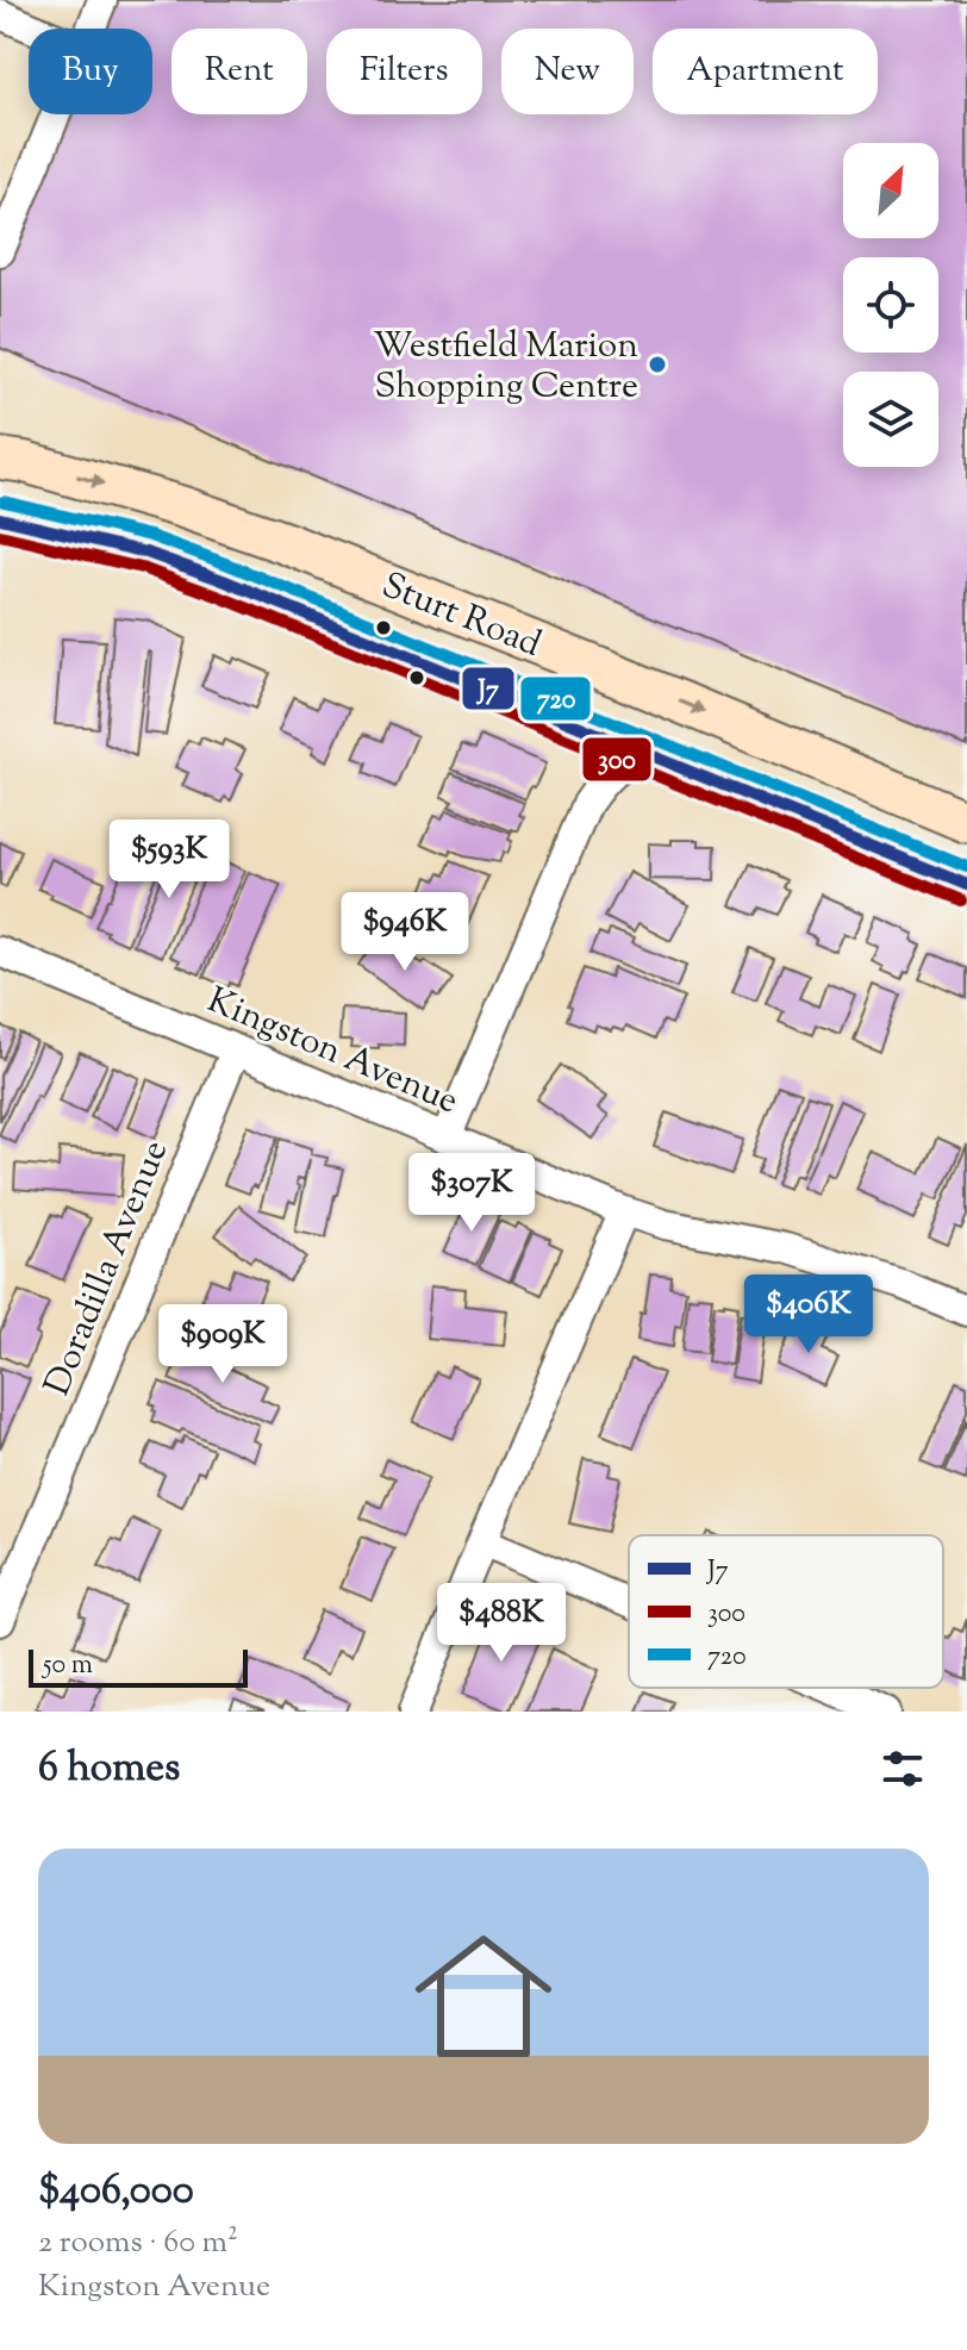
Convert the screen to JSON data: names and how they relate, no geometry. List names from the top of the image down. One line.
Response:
{"streets":{"main road":["Sturt Road"],"street":["Kingston Avenue","Doradilla Avenue"]},"crossings":[["Kingston Avenue","Doradilla Avenue"]],"places":["Westfield Marion Shopping Centre"],"lines":["transit line 720","transit line J7","transit line 300"],"legend":["J7","300","720"],"scale_bar":"50 m","north":"top right","page":{"chip":["Buy","Rent","Filters","New","Apartment"],"price":["$593K","$946K","$307K","$406K","$909K","$488K"],"scale":"50 m","heading":"6 homes","list":[{"name":"$406,000","note":"2 rooms · 60 m² · Kingston Avenue"}]}}
